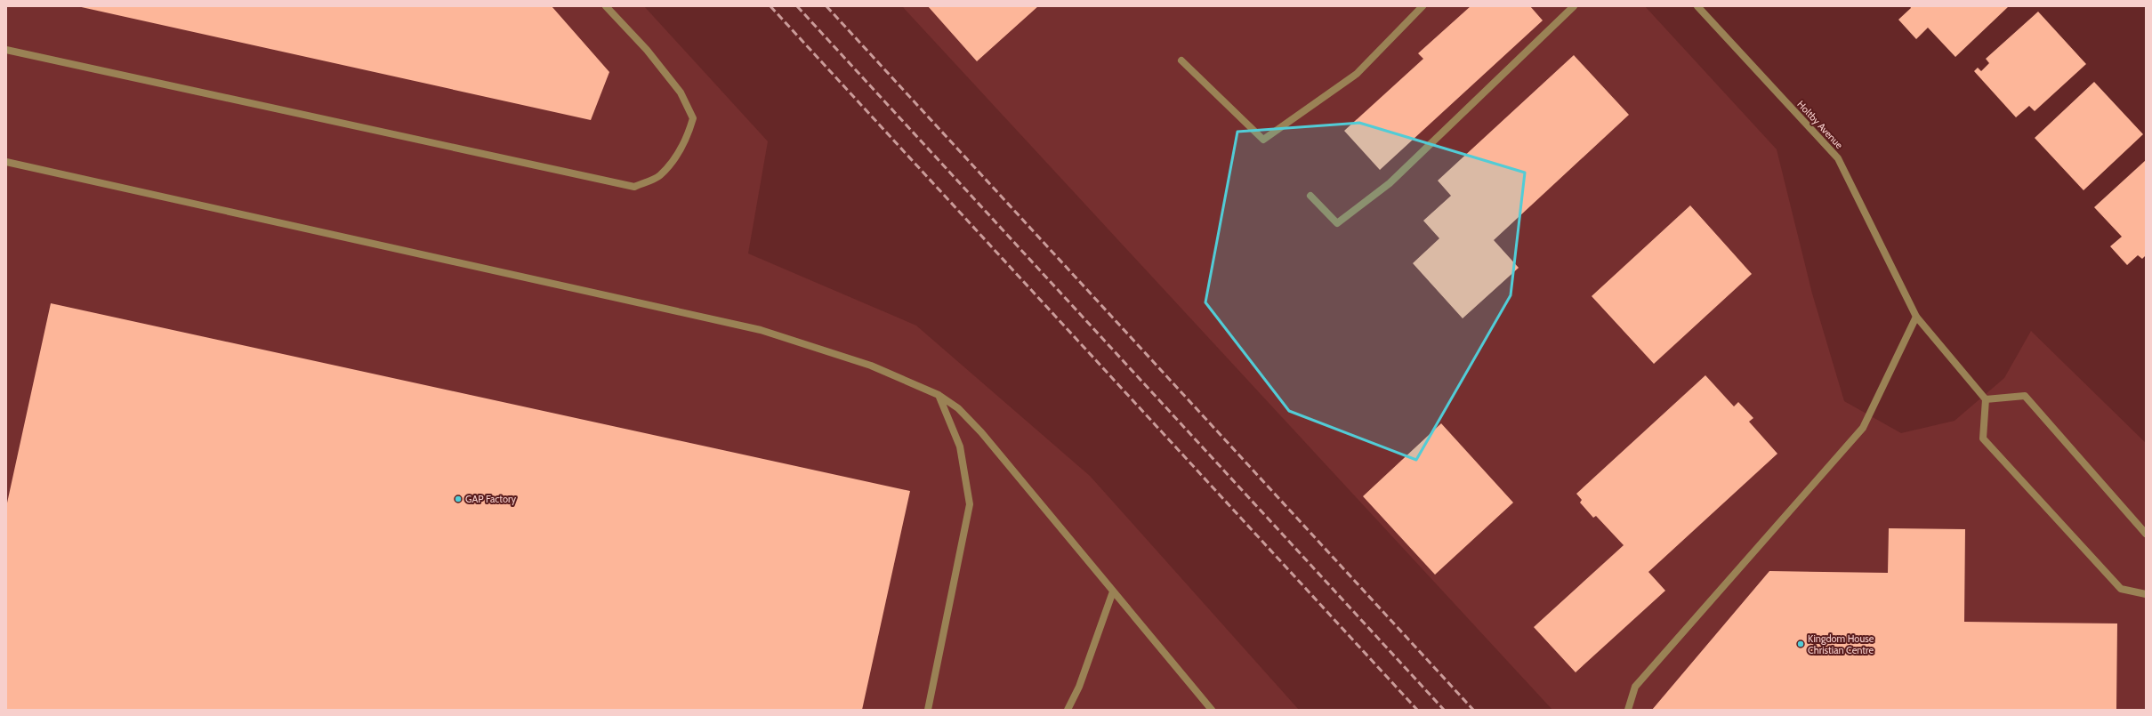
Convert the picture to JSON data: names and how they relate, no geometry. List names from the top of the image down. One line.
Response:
{"streets":{"street":["Holtby Avenue"]},"places":["GAP Factory","Kingdom House Christian Centre"]}
